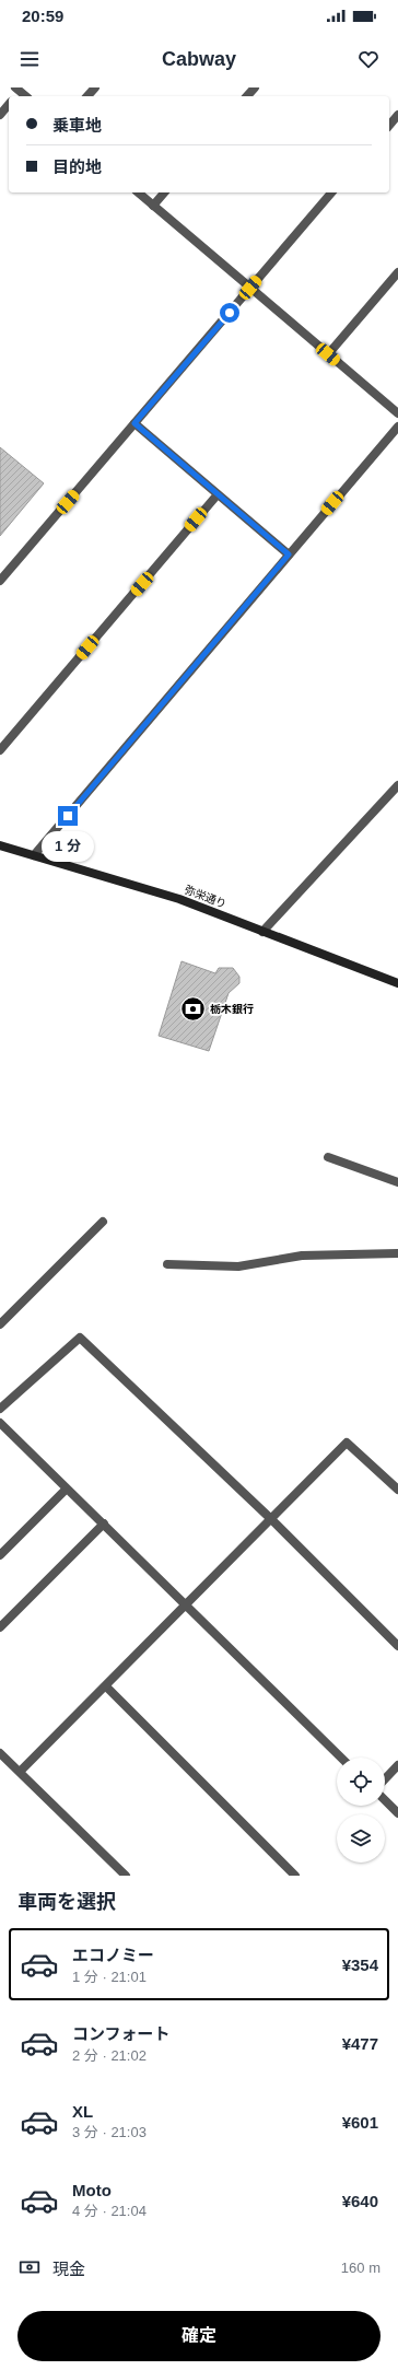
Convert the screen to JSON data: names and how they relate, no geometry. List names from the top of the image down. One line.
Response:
{"streets":{"street":["弥栄通り"]},"places":{"bank":["栃木銀行"]},"page":{"status":"20:59","header":"Cabway","banner":["乗車地","目的地"],"bubble":"1 分","heading":"車両を選択","list":[{"name":"エコノミー","note":"1 分 · 21:01","value":"¥354"},{"name":"コンフォート","note":"2 分 · 21:02","value":"¥477"},{"name":"XL","note":"3 分 · 21:03","value":"¥601"},{"name":"Moto","note":"4 分 · 21:04","value":"¥640"}],"pay":["現金","160 m"],"buttons":"確定"}}
